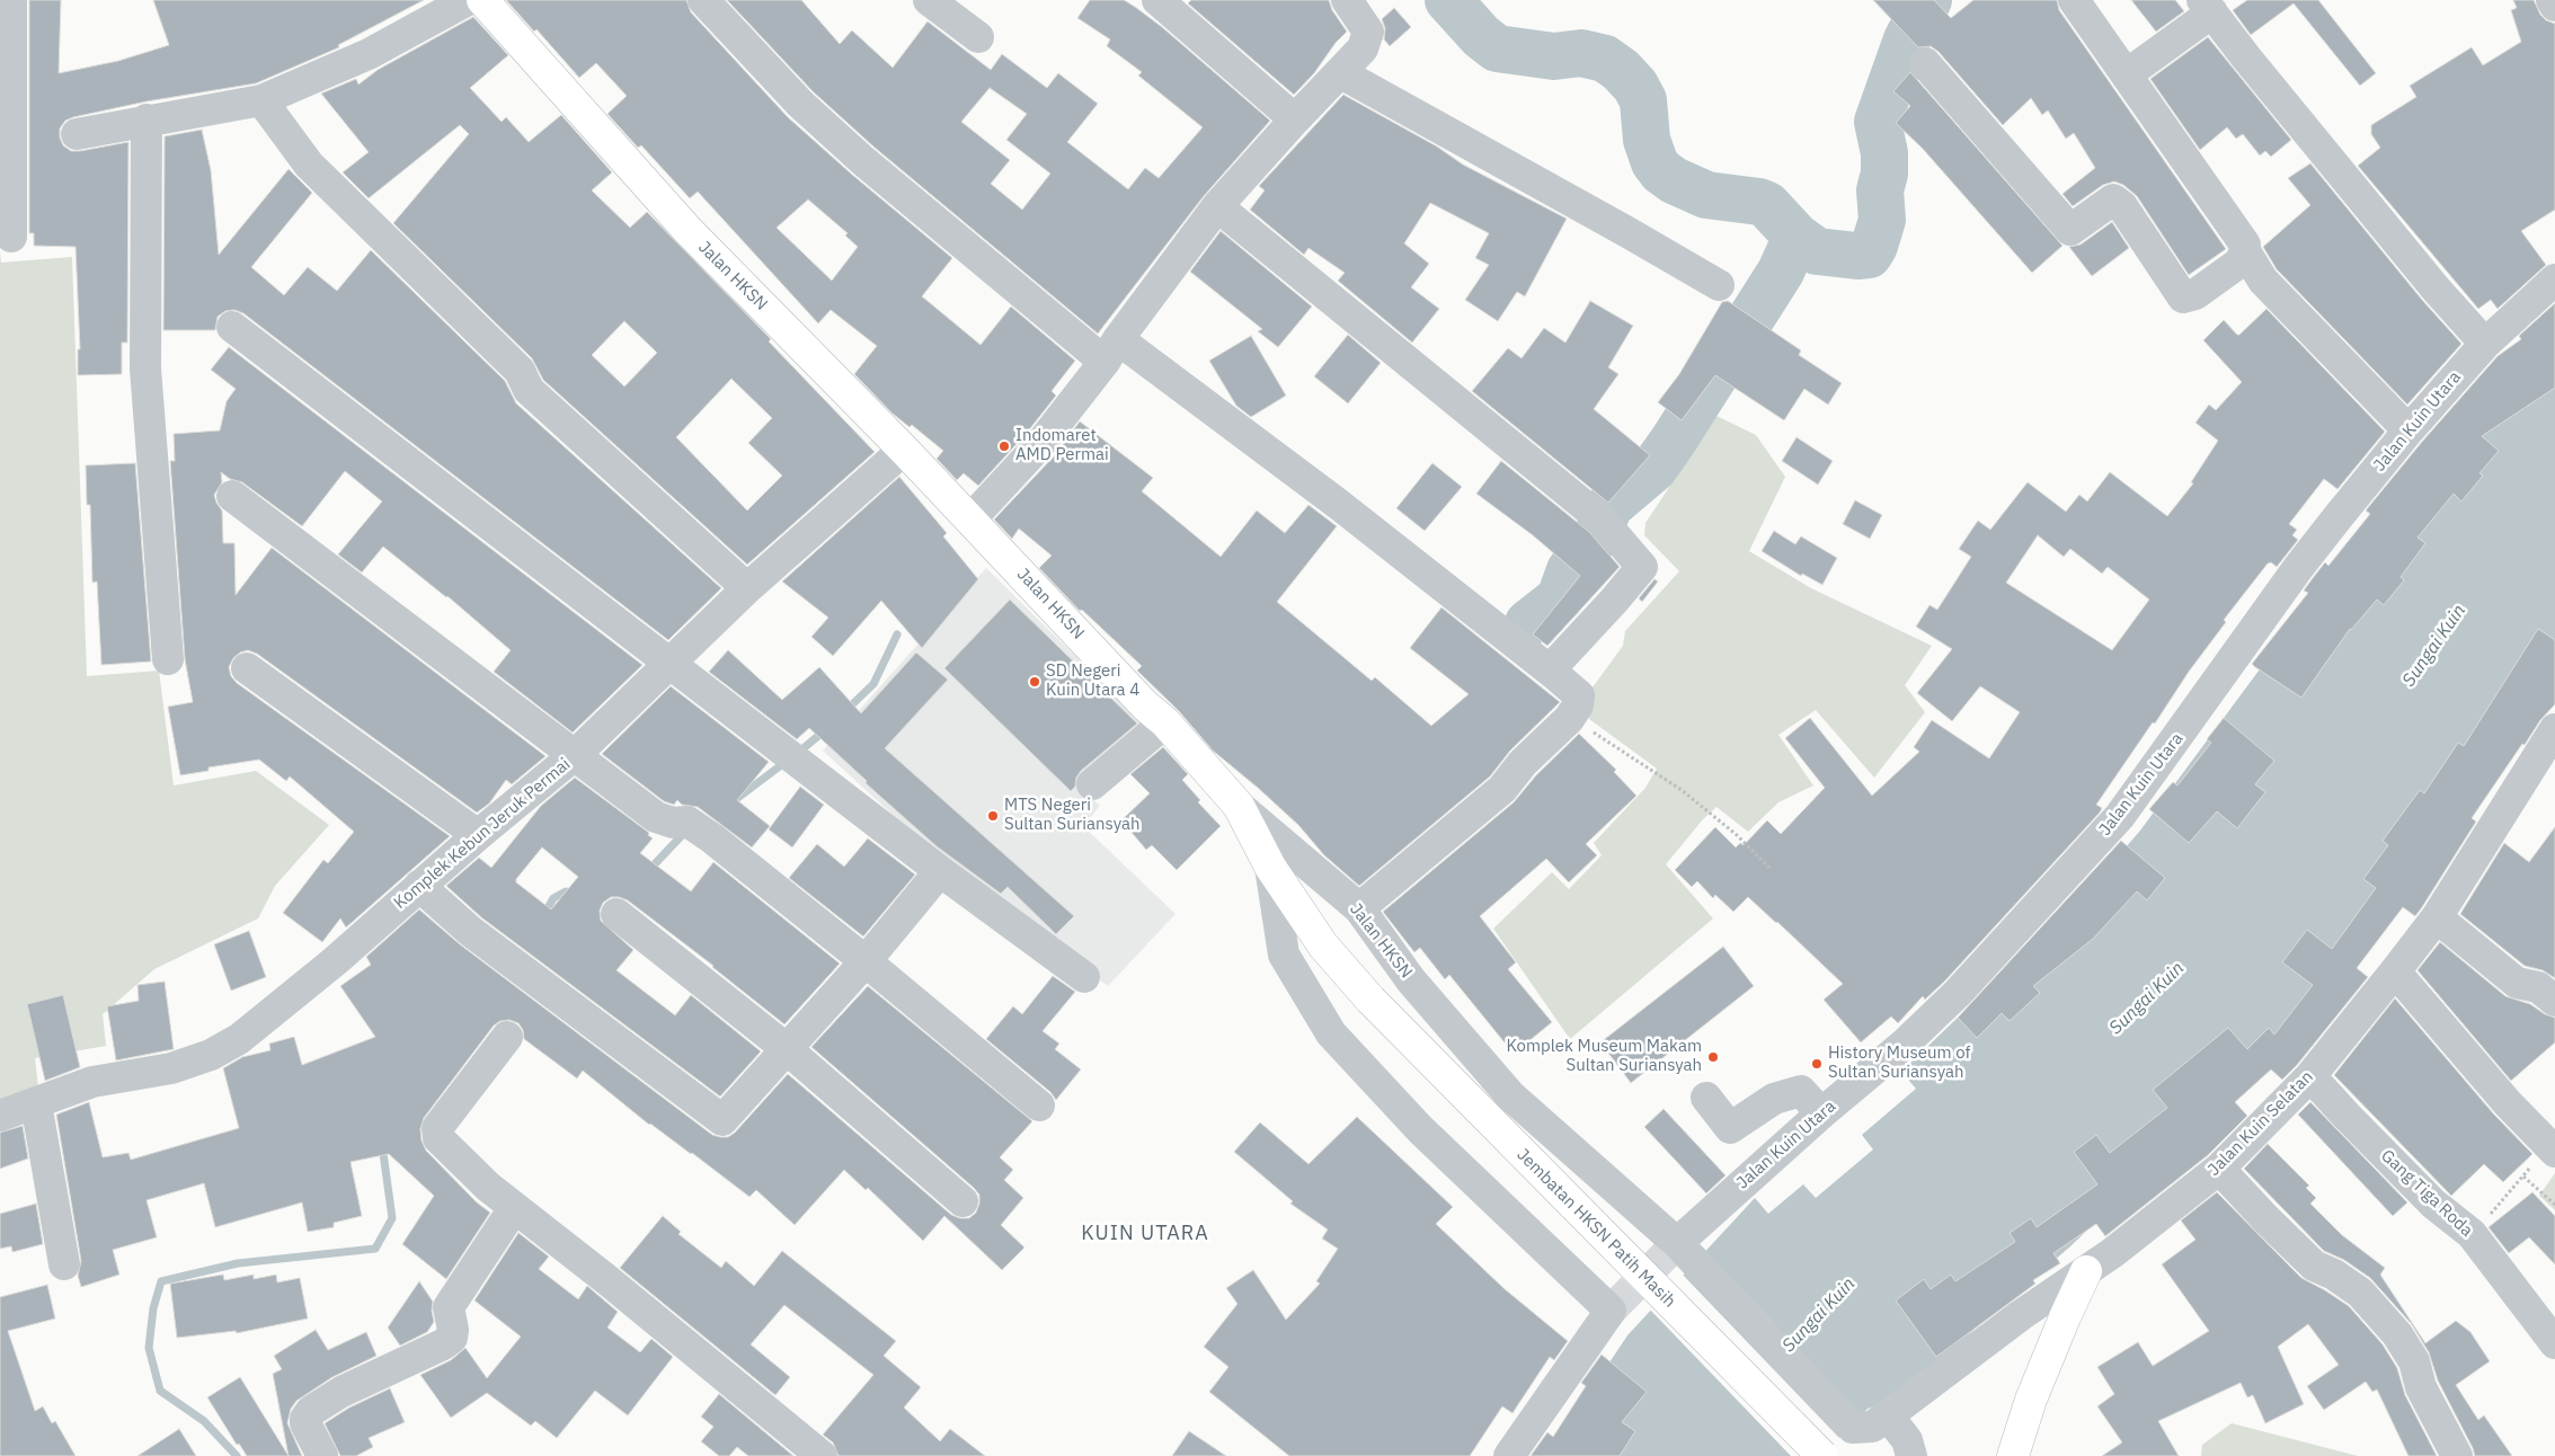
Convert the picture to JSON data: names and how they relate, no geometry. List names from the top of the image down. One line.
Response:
{"streets":{"main road":["Jalan HKSN","Jembatan HKSN Patih Masih"],"street":["Jalan Kuin Utara","Komplek Kebun Jeruk Permai","Jalan Kuin Selatan","Gang Tiga Roda"]},"crossings":[["Jalan HKSN","Jalan Kuin Utara"],["Jalan HKSN","Komplek Kebun Jeruk Permai"],["Jalan HKSN","Jalan Kuin Selatan"],["Jalan HKSN","Jembatan HKSN Patih Masih"],["Jalan Kuin Selatan","Gang Tiga Roda"]],"districts":["KUIN UTARA"],"water":["Sungai Kuin"],"places":["Indomaret AMD Permai","SD Negeri Kuin Utara 4","MTS Negeri Sultan Suriansyah","Komplek Museum Makam Sultan Suriansyah","History Museum of Sultan Suriansyah"]}
